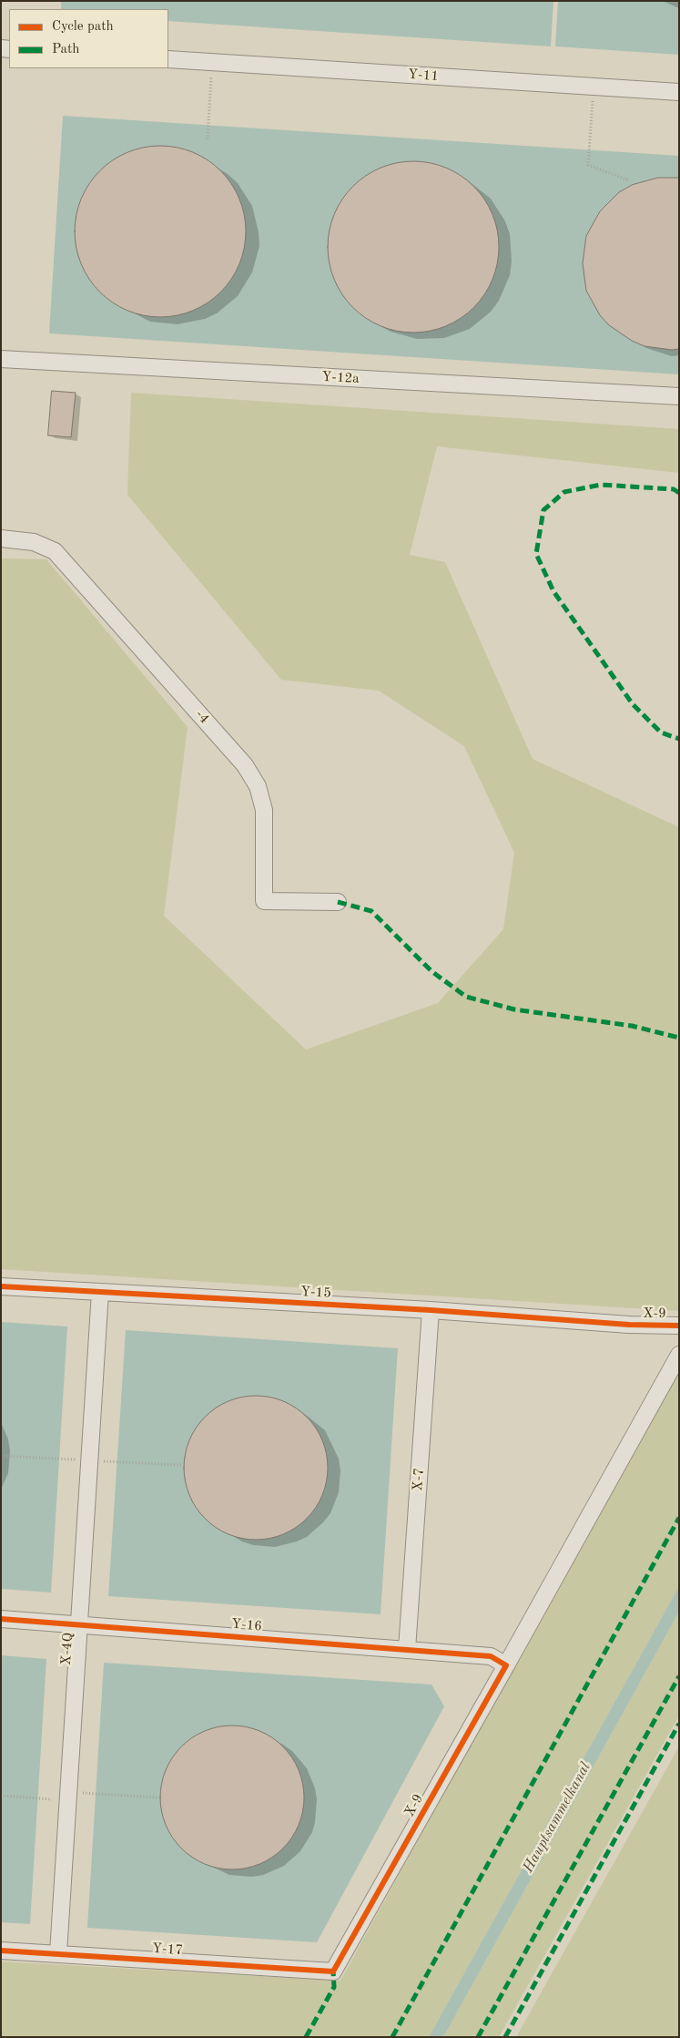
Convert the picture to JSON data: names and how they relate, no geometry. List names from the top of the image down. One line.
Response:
{"streets":{"street":["Y-11","Y-12a","-4","Y-15","X-9","X-7","Y-16","X-4Q","Y-17"]},"crossings":[["Y-15","X-9"],["Y-15","X-7"],["Y-15","X-4Q"],["X-9","Y-16"],["X-9","Y-17"],["X-7","Y-16"],["Y-16","X-4Q"],["X-4Q","Y-17"]],"water":["Hauptsammelkanal"],"legend":["Cycle path","Path"]}
